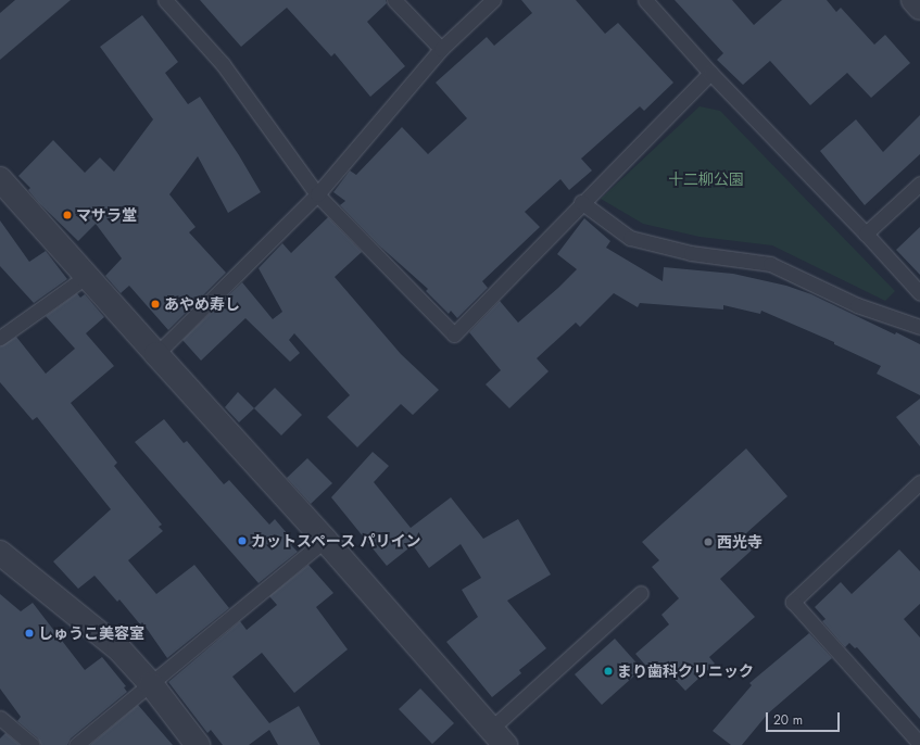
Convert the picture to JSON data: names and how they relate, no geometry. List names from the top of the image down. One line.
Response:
{"parks":["十二柳公園"],"places":["マサラ堂","あやめ寿し","カットスペース パリイン","西光寺","しゅうこ美容室","まり歯科クリニック"],"scale_bar":"20 m"}
